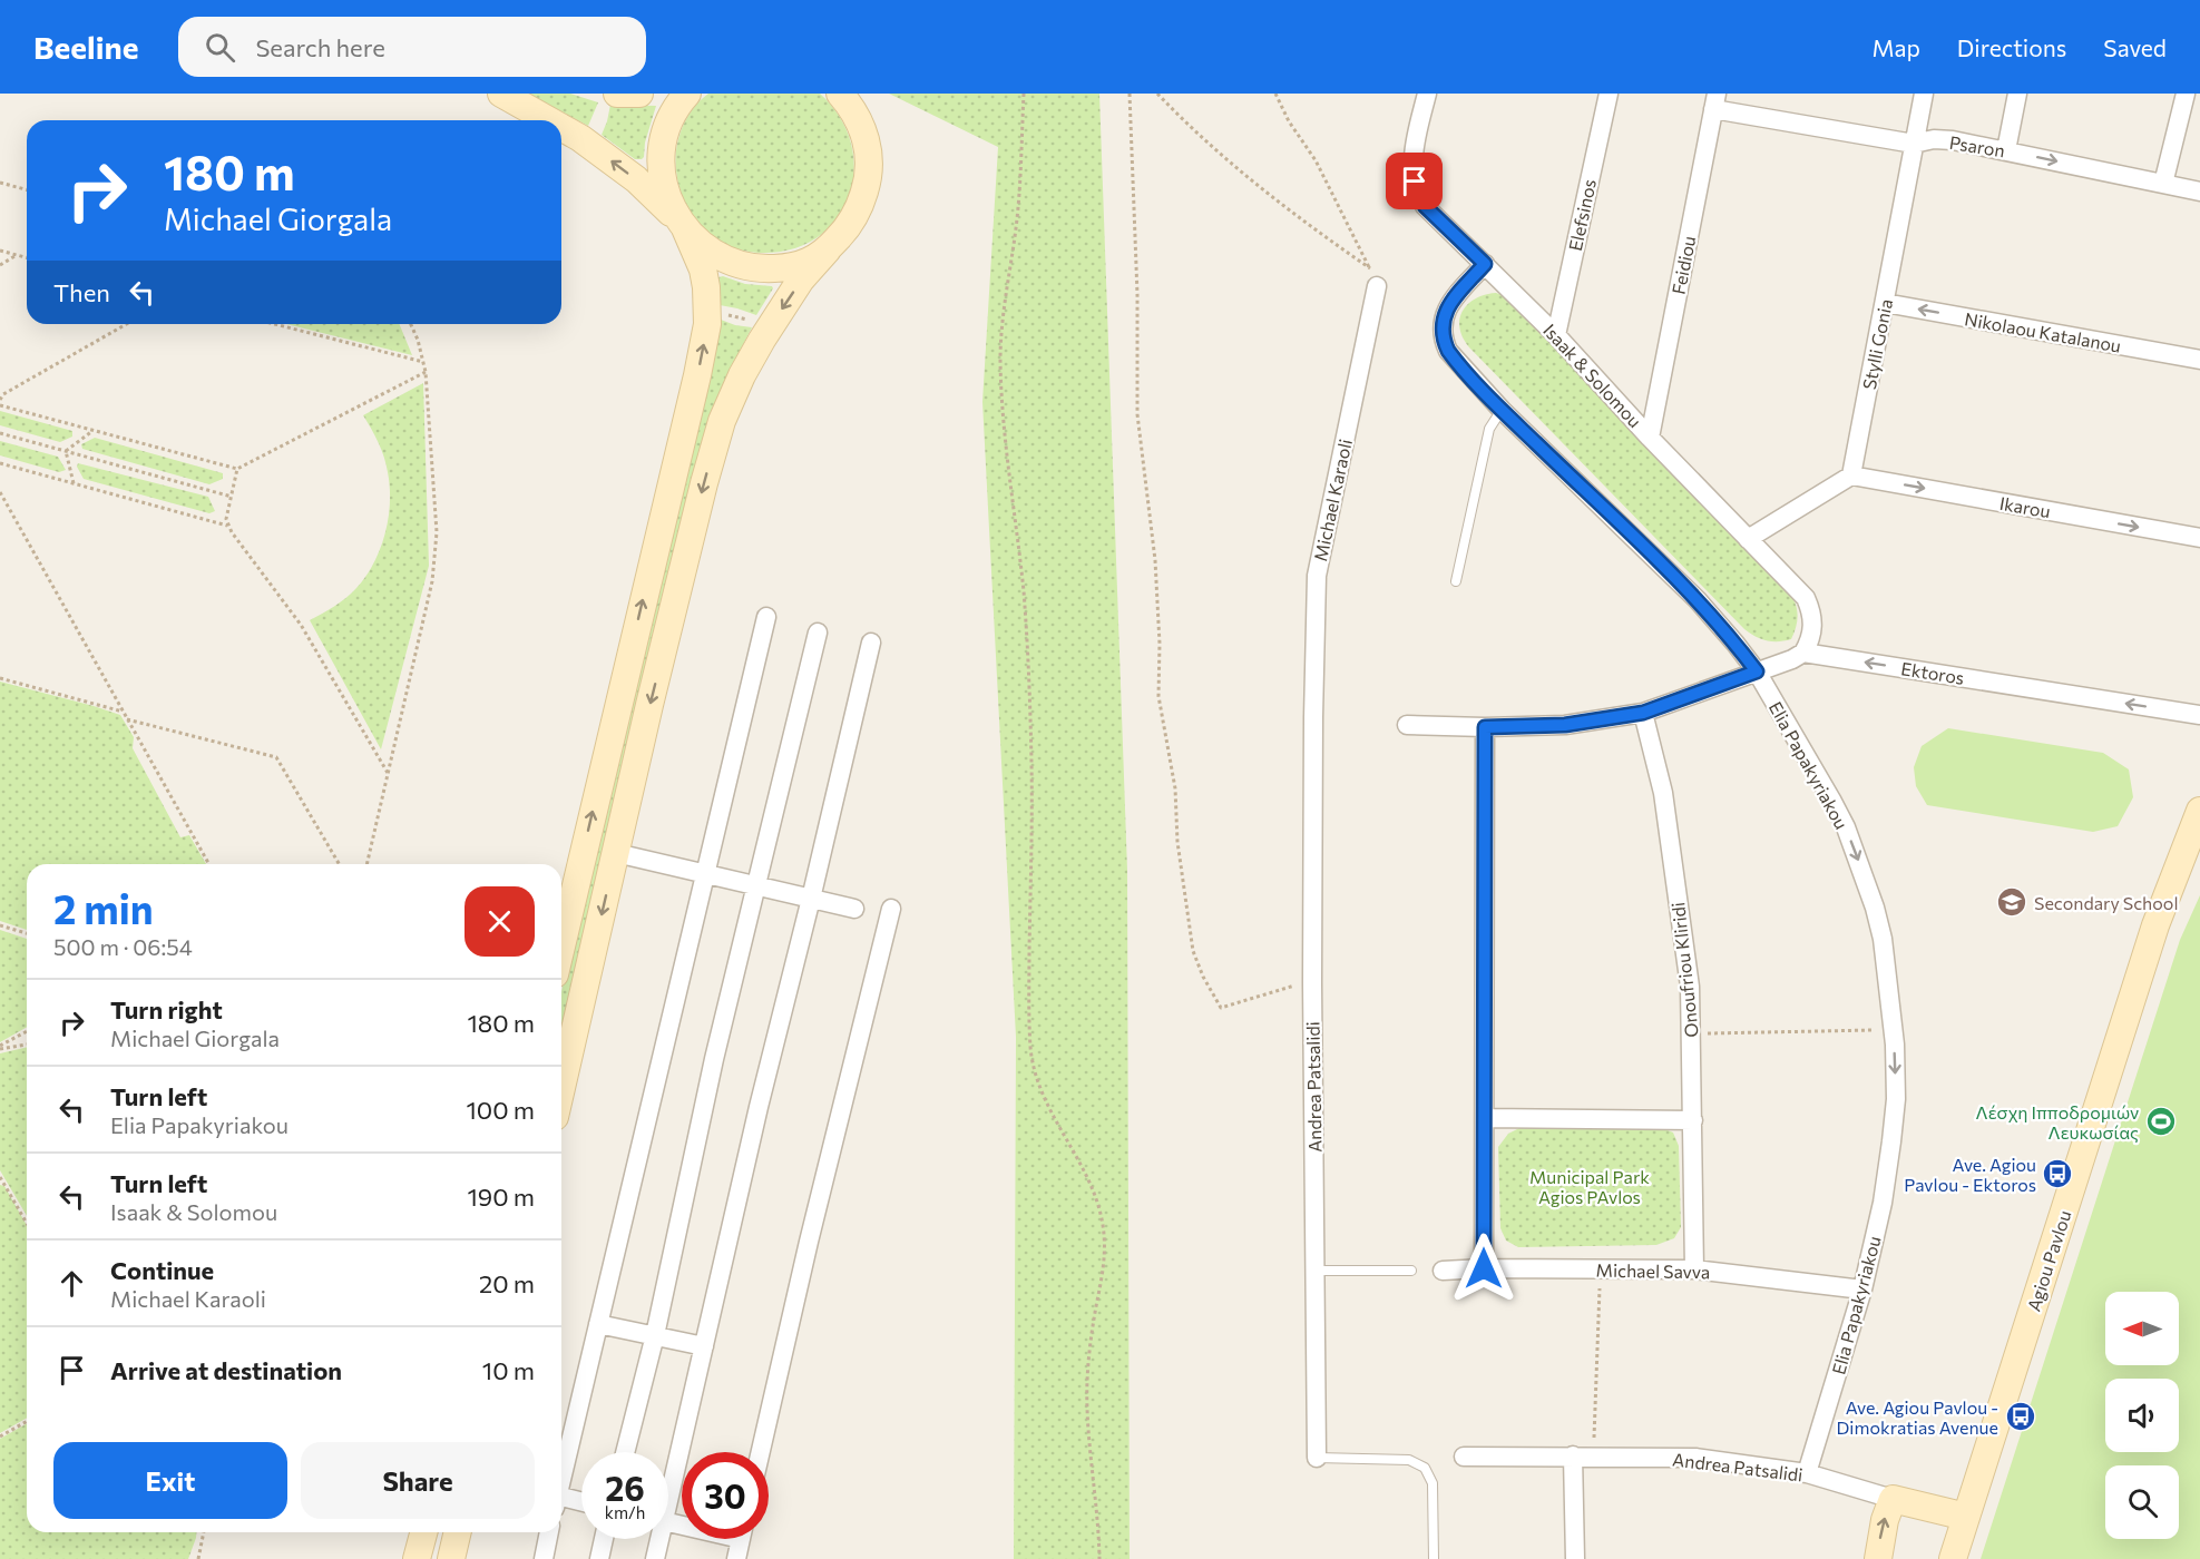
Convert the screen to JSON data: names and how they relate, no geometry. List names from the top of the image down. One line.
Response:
{"streets":{"street":["Psaron","Elefsinos","Feidiou","Nikolaou Katalanou","Stylli Gonia","Isaak & Solomou","Michael Karaoli","Ikarou","Ektoros","Elia Papakyriakou","Onoufriou Kliridi","Andrea Patsalidi","Agiou Pavlou","Michael Savva"]},"crossings":[["Psaron","Feidiou"],["Psaron","Stylli Gonia"],["Elefsinos","Isaak & Solomou"],["Feidiou","Isaak & Solomou"],["Nikolaou Katalanou","Stylli Gonia"],["Stylli Gonia","Ikarou"],["Isaak & Solomou","Elia Papakyriakou"],["Michael Karaoli","Andrea Patsalidi"],["Elia Papakyriakou","Andrea Patsalidi"],["Elia Papakyriakou","Michael Savva"],["Onoufriou Kliridi","Michael Savva"],["Andrea Patsalidi","Agiou Pavlou"]],"one_way":["Nikolaou Katalanou","Ikarou","Ektoros","Elia Papakyriakou"],"parks":["Municipal Park Agios PAvlos"],"places":{"school or university":["Secondary School"],"sports":["Λέσχη Ιπποδρομιών Λευκωσίας"],"bus stop":["Ave. Agiou Pavlou - Ektoros","Ave. Agiou Pavlou - Dimokratias Avenue"]},"north":"left","page":{"header":"Beeline","search":"Search here","nav":["Map","Directions","Saved"],"turn":["180 m","Michael Giorgala"],"then":"Then","heading":["2 min","500 m · 06:54"],"list":[{"name":"Turn right","note":"Michael Giorgala","value":"180 m"},{"name":"Turn left","note":"Elia Papakyriakou","value":"100 m"},{"name":"Turn left","note":"Isaak & Solomou","value":"190 m"},{"name":"Continue","note":"Michael Karaoli","value":"20 m"},{"name":"Arrive at destination","value":"10 m"}],"buttons":["Exit","Share"],"speed":"26 km/h","limit":"30"}}
